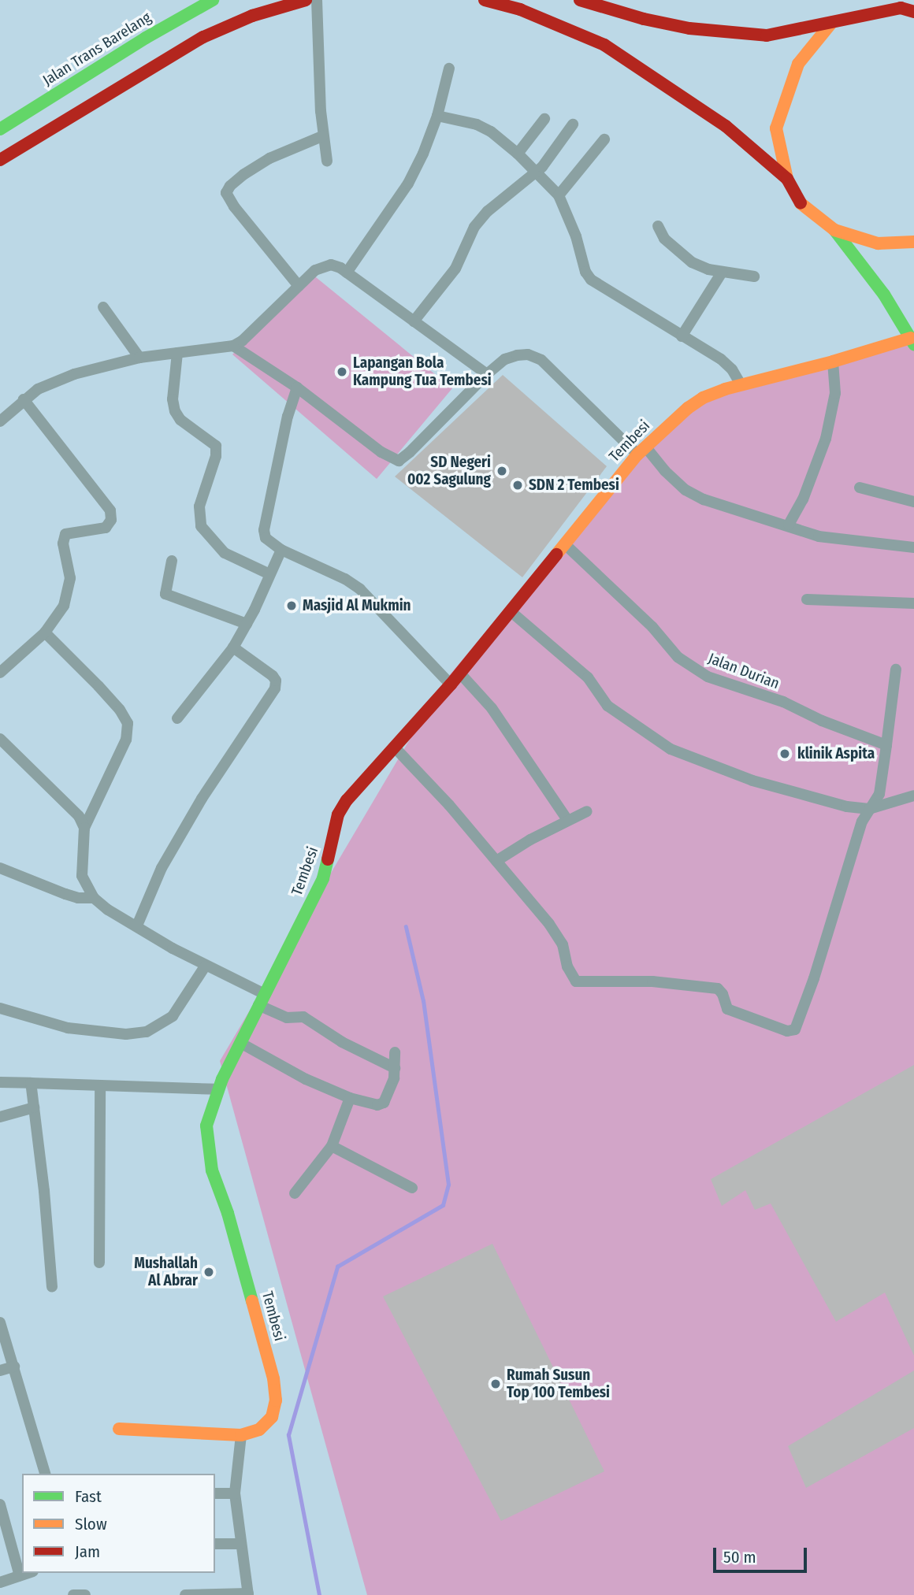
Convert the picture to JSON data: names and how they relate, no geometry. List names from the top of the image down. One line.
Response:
{"streets":{"main road":["Jalan Trans Barelang","Tembesi"],"street":["Jalan Durian"]},"crossings":[["Tembesi","Jalan Durian"]],"places":["Lapangan Bola Kampung Tua Tembesi","SD Negeri 002 Sagulung","SDN 2 Tembesi","Masjid Al Mukmin","klinik Aspita","Mushallah Al Abrar","Rumah Susun Top 100 Tembesi"],"legend":["Fast","Slow","Jam"],"scale_bar":"50 m"}
